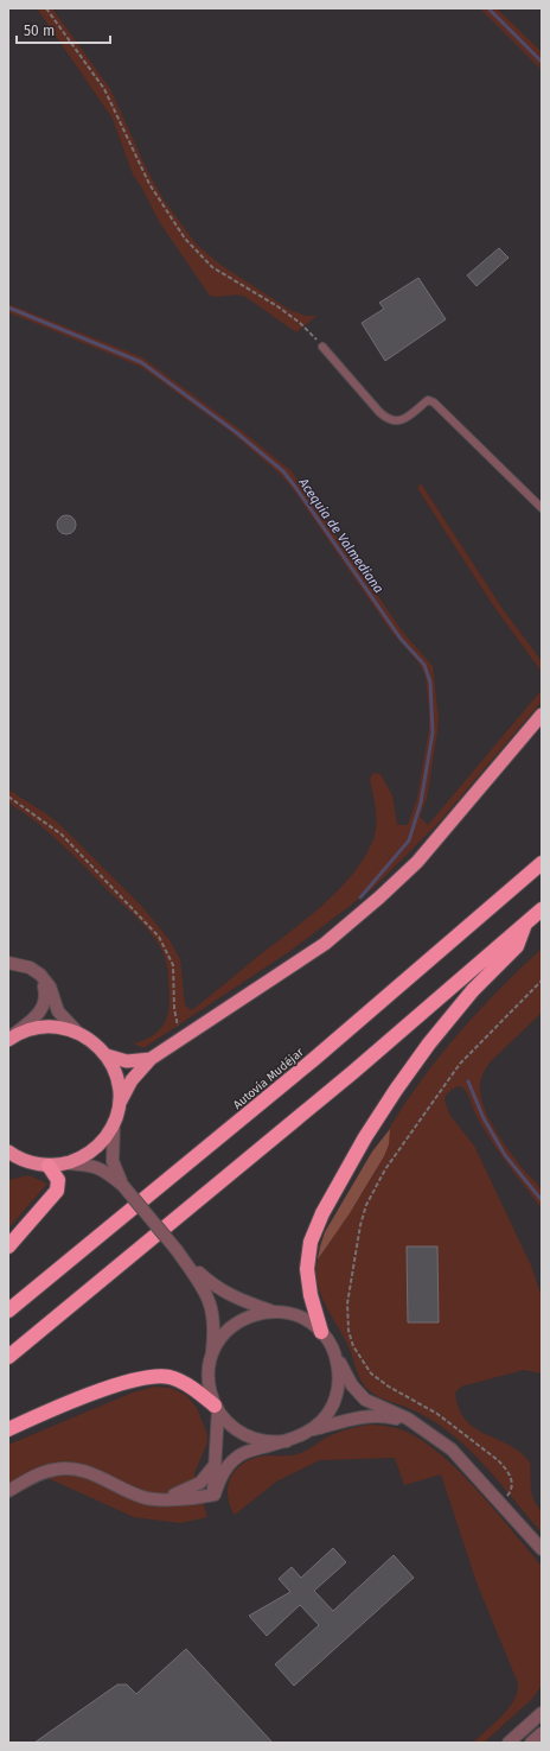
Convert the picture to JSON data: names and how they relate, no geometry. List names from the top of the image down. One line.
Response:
{"streets":{"highway":["Autovía Mudéjar"]},"water":["Acequia de Valmediana"],"scale_bar":"50 m"}
